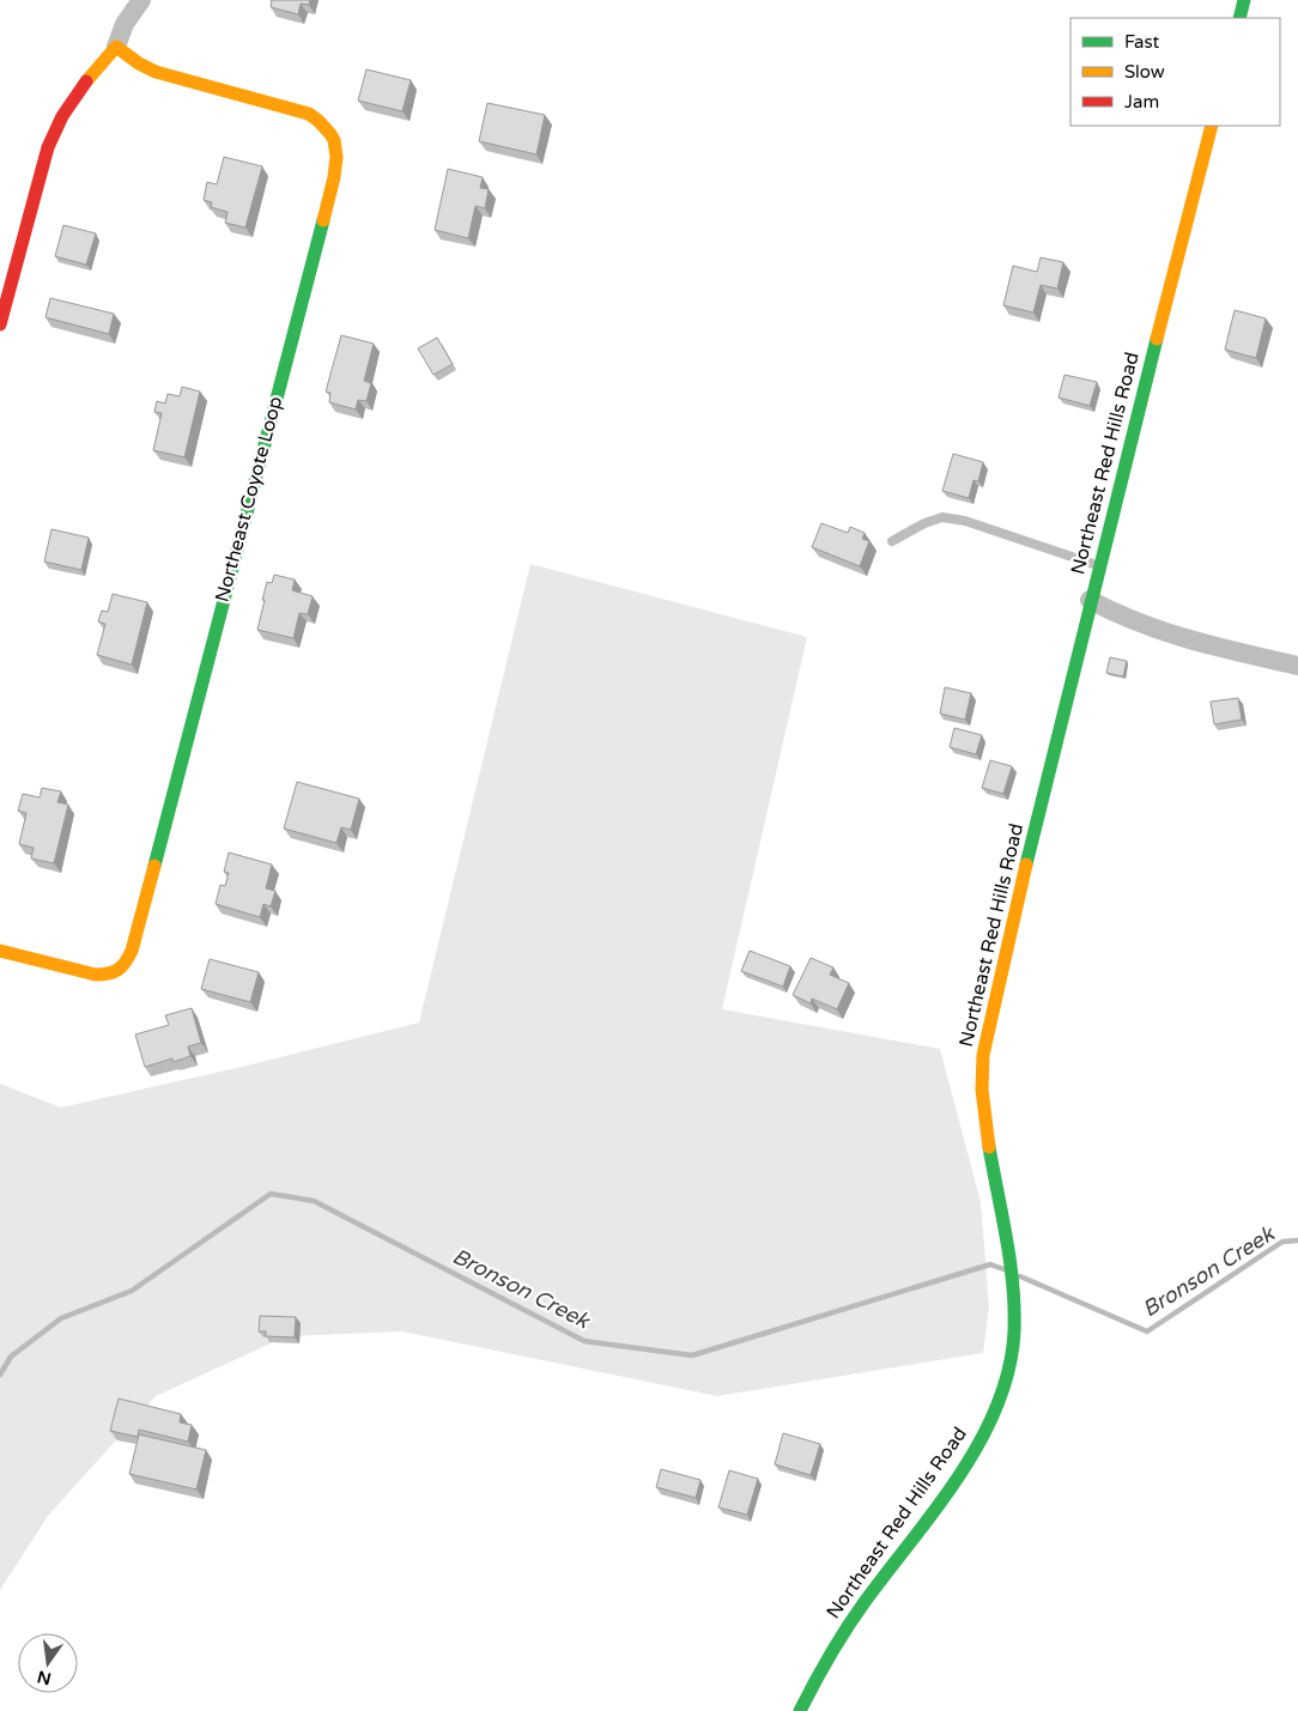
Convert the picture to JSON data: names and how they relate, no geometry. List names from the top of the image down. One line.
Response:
{"streets":{"street":["Northeast Red Hills Road","Northeast Coyote Loop"]},"water":["Bronson Creek"],"legend":["Fast","Slow","Jam"],"north":"bottom"}
